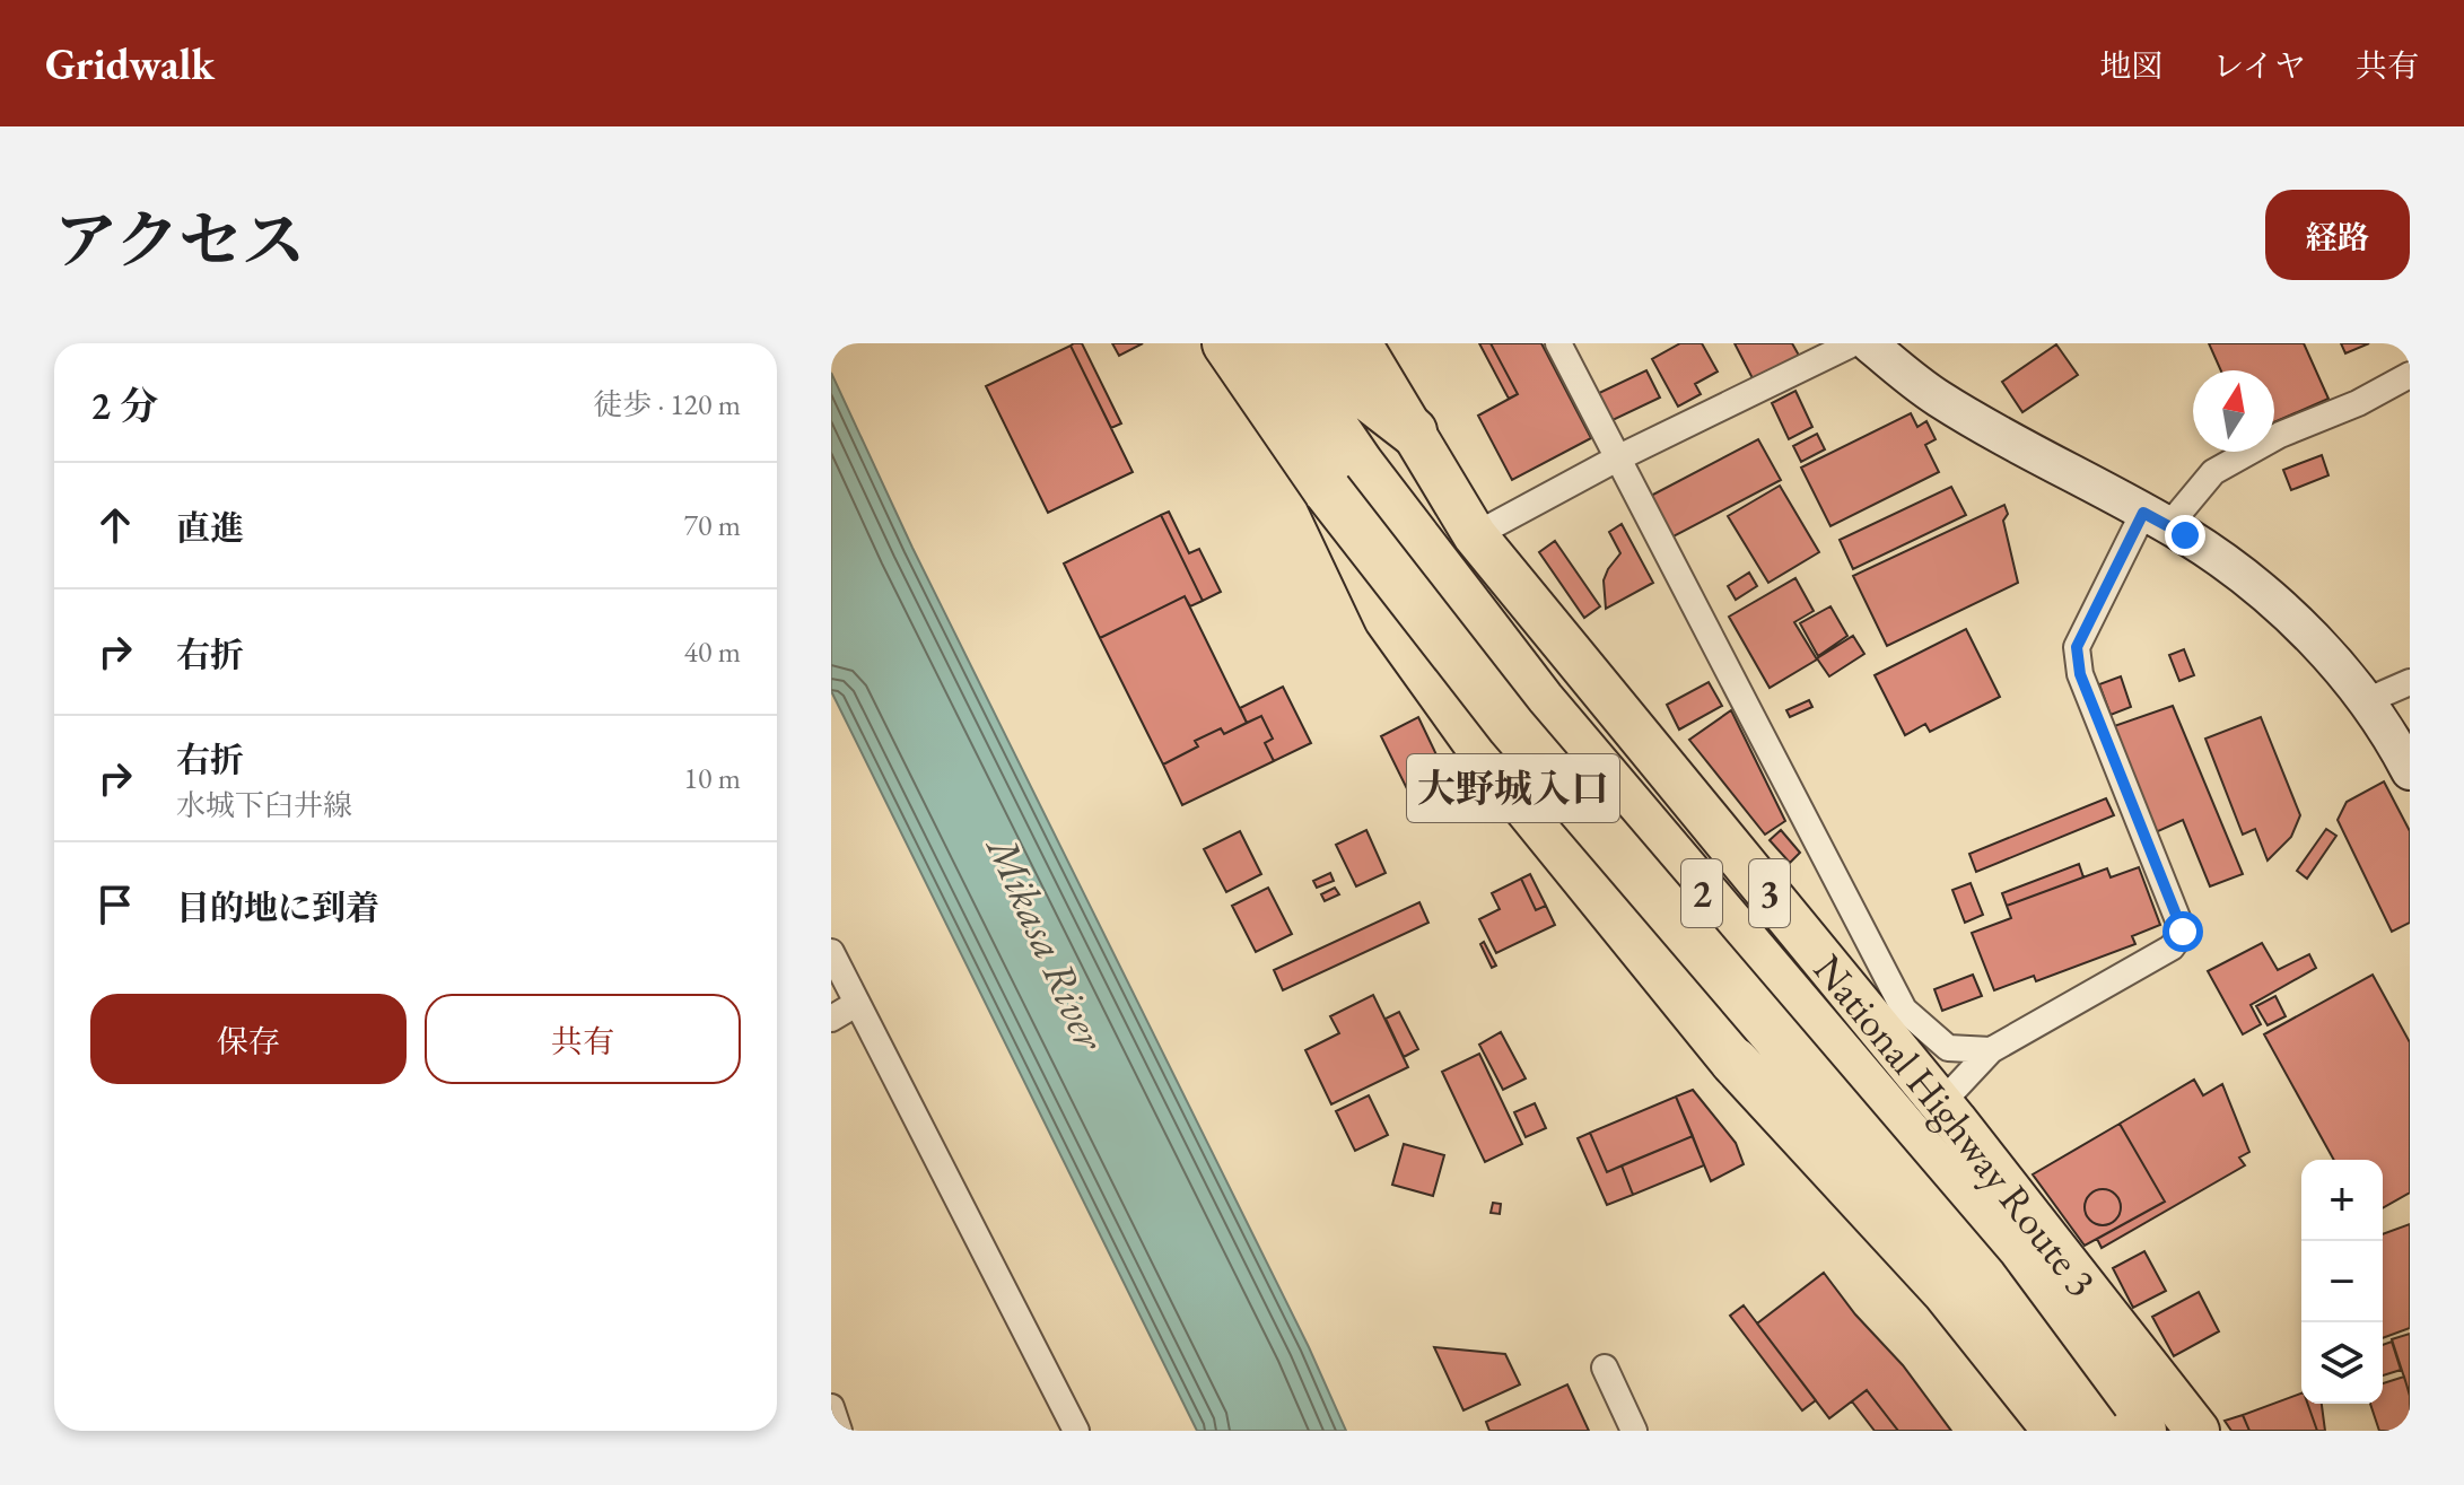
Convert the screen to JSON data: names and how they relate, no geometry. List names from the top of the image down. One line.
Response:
{"streets":{"highway":["大野城入口","2","3","National Highway Route 3"]},"crossings":[["大野城入口","2"],["2","3"]],"water":["Mikasa River"],"north":"top","page":{"header":"Gridwalk","nav":["地図","レイヤ","共有"],"title":"アクセス","buttons":["経路",["保存","共有"]],"heading":["2 分","徒歩 · 120 m"],"list":[["直進","70 m"],["右折","40 m"],["右折","水城下臼井線","10 m"],"目的地に到着"],"map_buttons":["+","−"]}}
